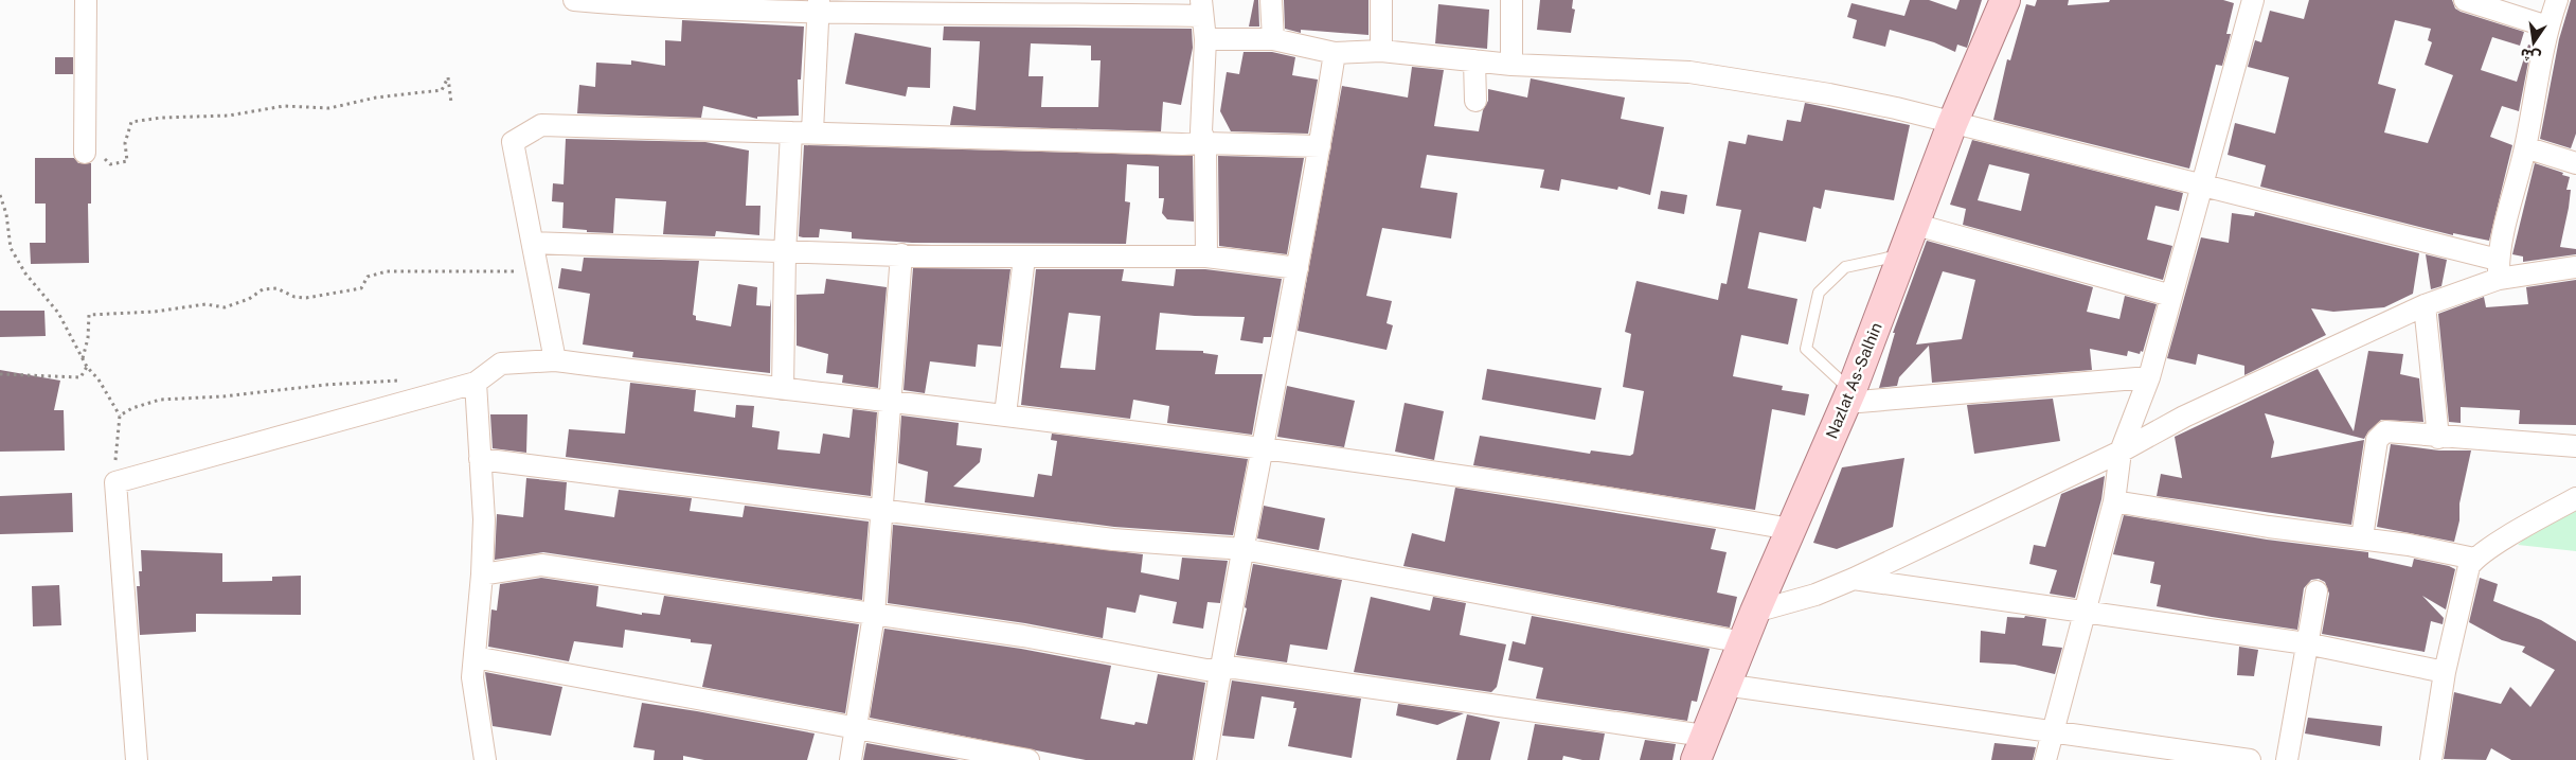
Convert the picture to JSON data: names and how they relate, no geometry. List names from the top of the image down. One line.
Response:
{"streets":{"main road":["Nazlat As-Salhin"]},"north":"bottom"}
